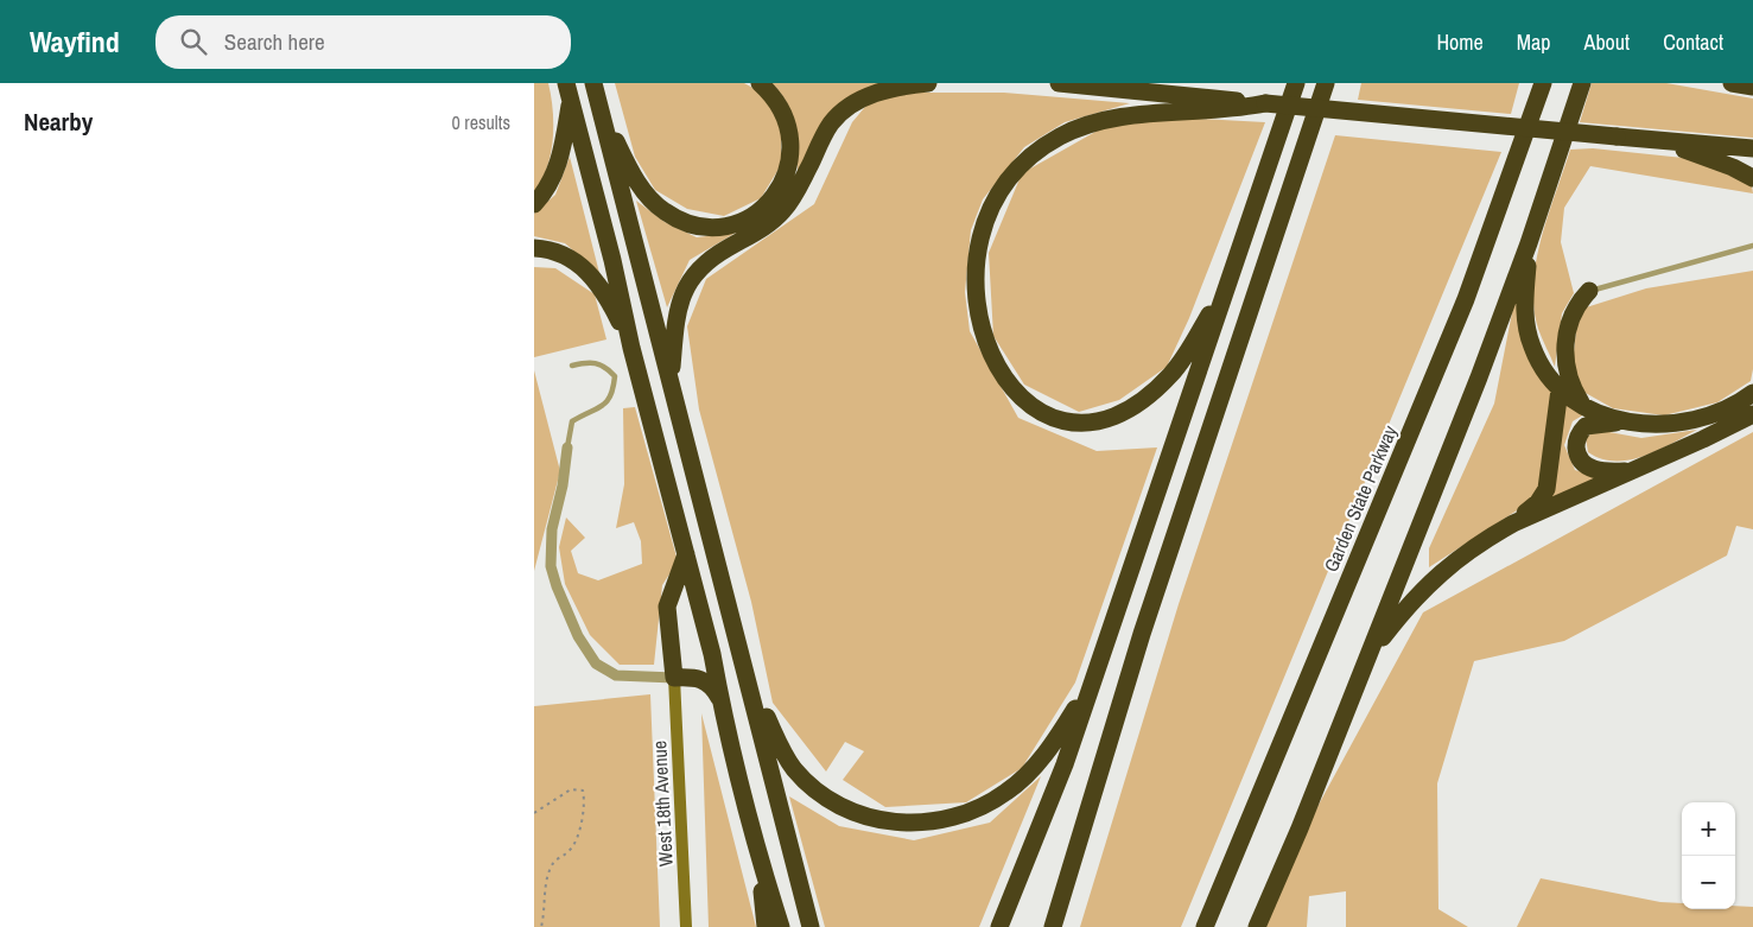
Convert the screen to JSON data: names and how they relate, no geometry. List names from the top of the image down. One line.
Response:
{"streets":{"highway":["Garden State Parkway"],"street":["West 18th Avenue"]},"page":{"header":"Wayfind","search":"Search here","nav":["Home","Map","About","Contact"],"heading":["Nearby","0 results"],"map_buttons":["+","−"]}}
